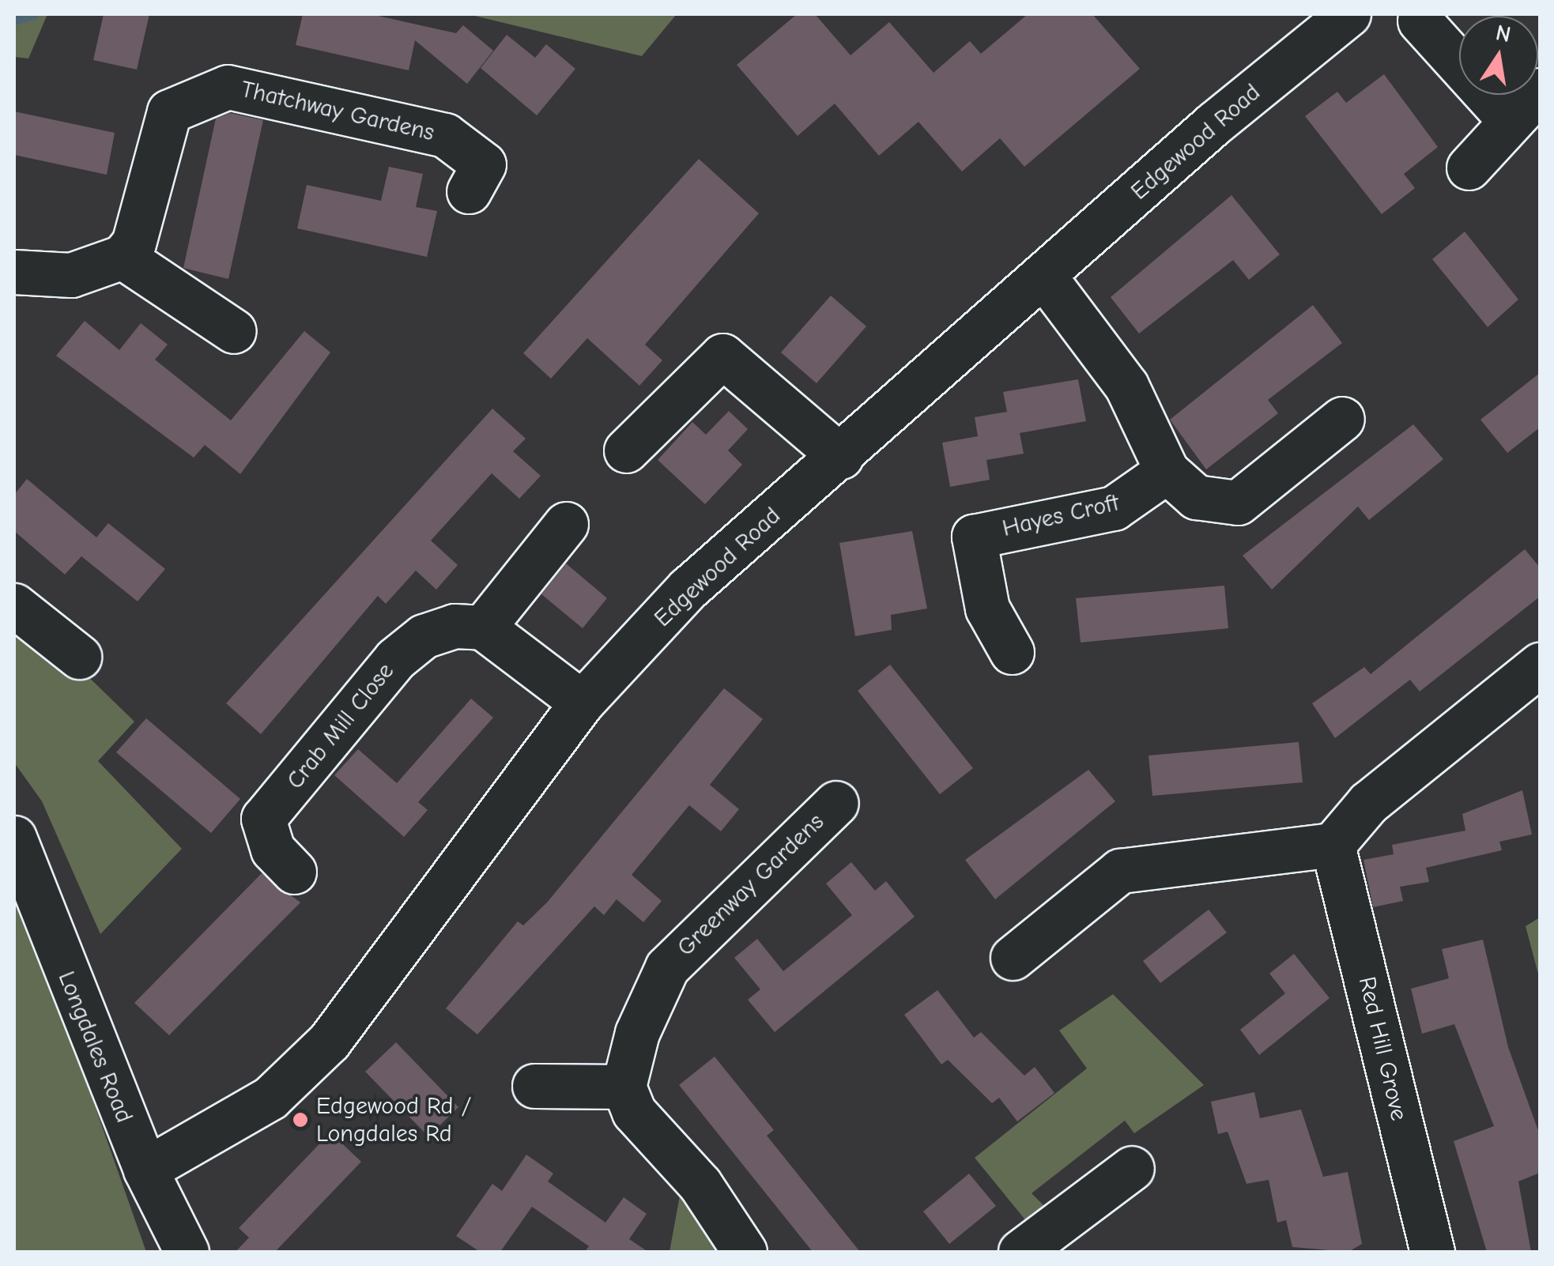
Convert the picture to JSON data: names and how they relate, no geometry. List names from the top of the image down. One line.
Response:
{"streets":{"street":["Thatchway Gardens","Edgewood Road","Hayes Croft","Crab Mill Close","Greenway Gardens","Longdales Road","Red Hill Grove"]},"crossings":[["Edgewood Road","Longdales Road"]],"places":["Edgewood Rd / Longdales Rd"],"north":"top"}
